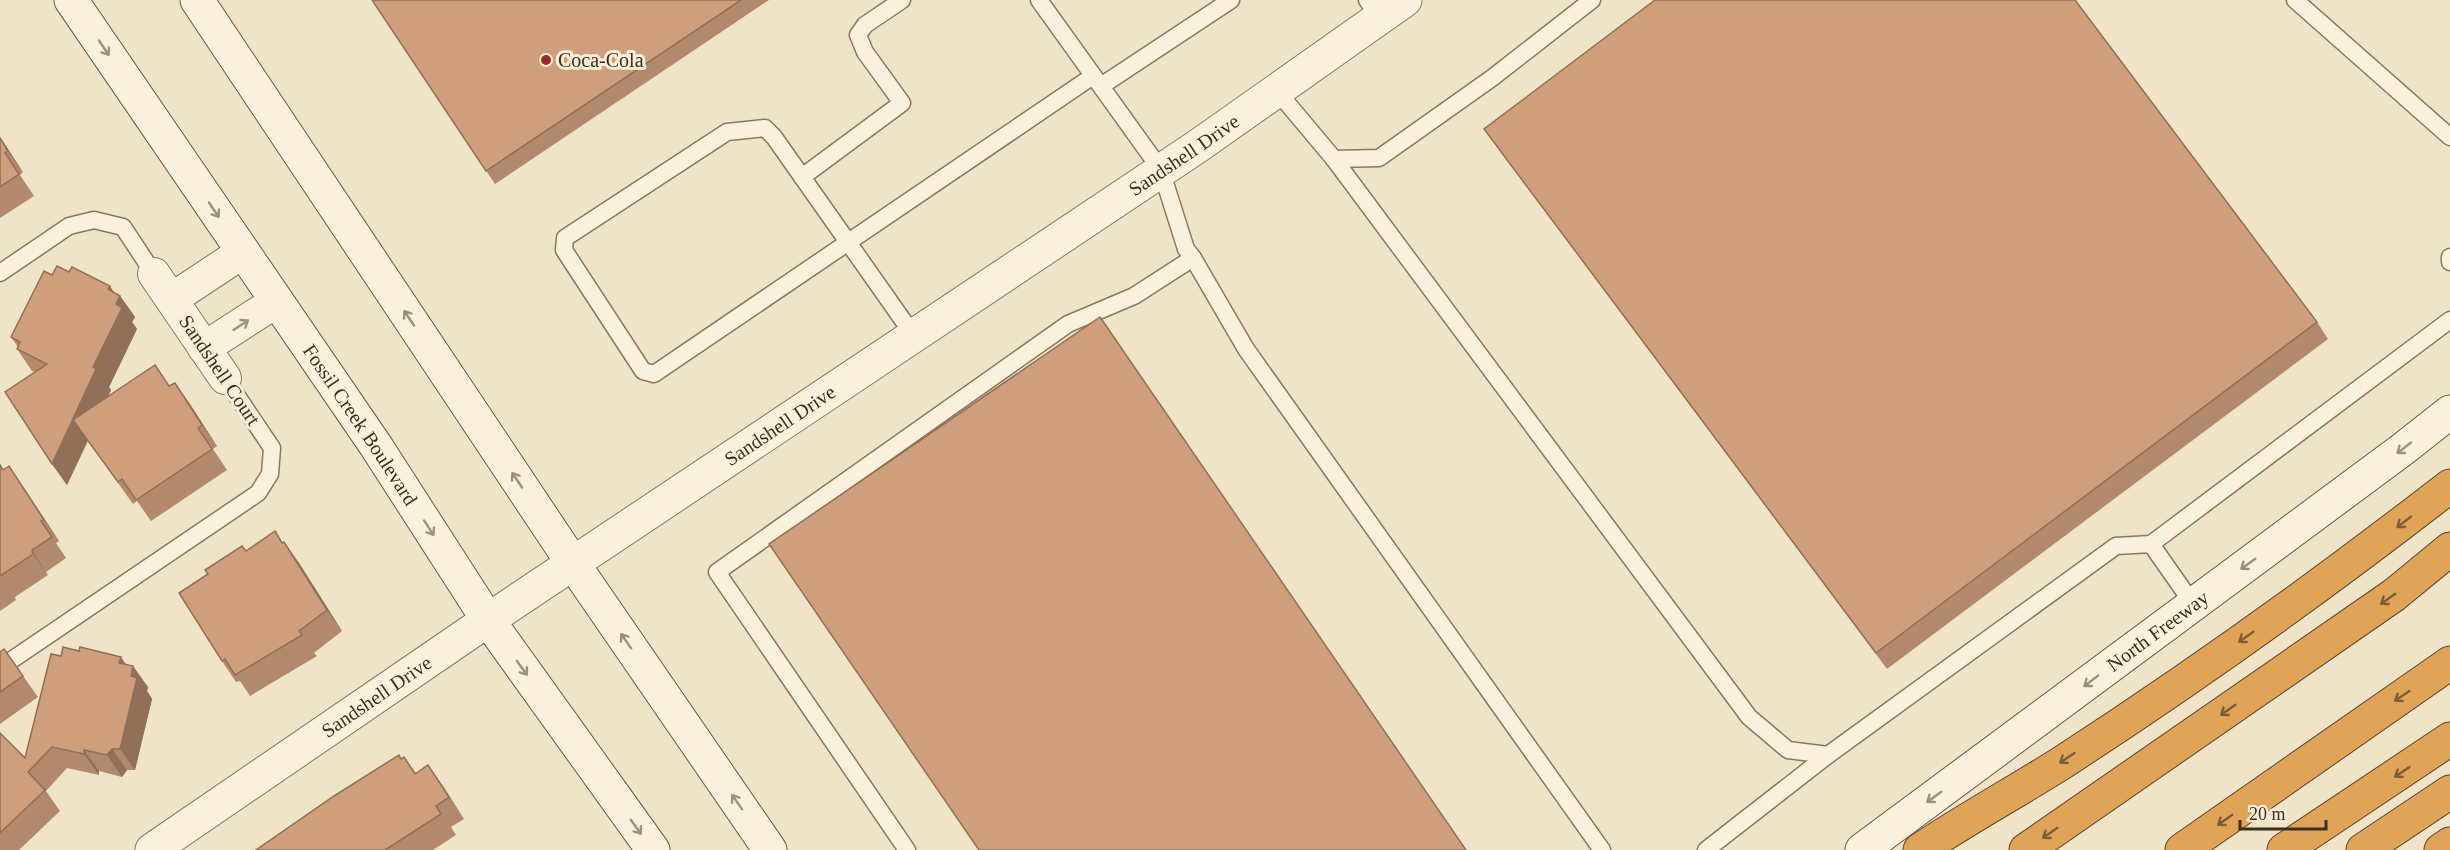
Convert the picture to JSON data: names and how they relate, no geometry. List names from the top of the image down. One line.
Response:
{"streets":{"main road":["Sandshell Drive","Fossil Creek Boulevard","North Freeway"],"street":["Sandshell Court"]},"crossings":[["Sandshell Drive","Fossil Creek Boulevard"]],"one_way":["North Freeway"],"places":["Coca-Cola"],"scale_bar":"20 m"}
